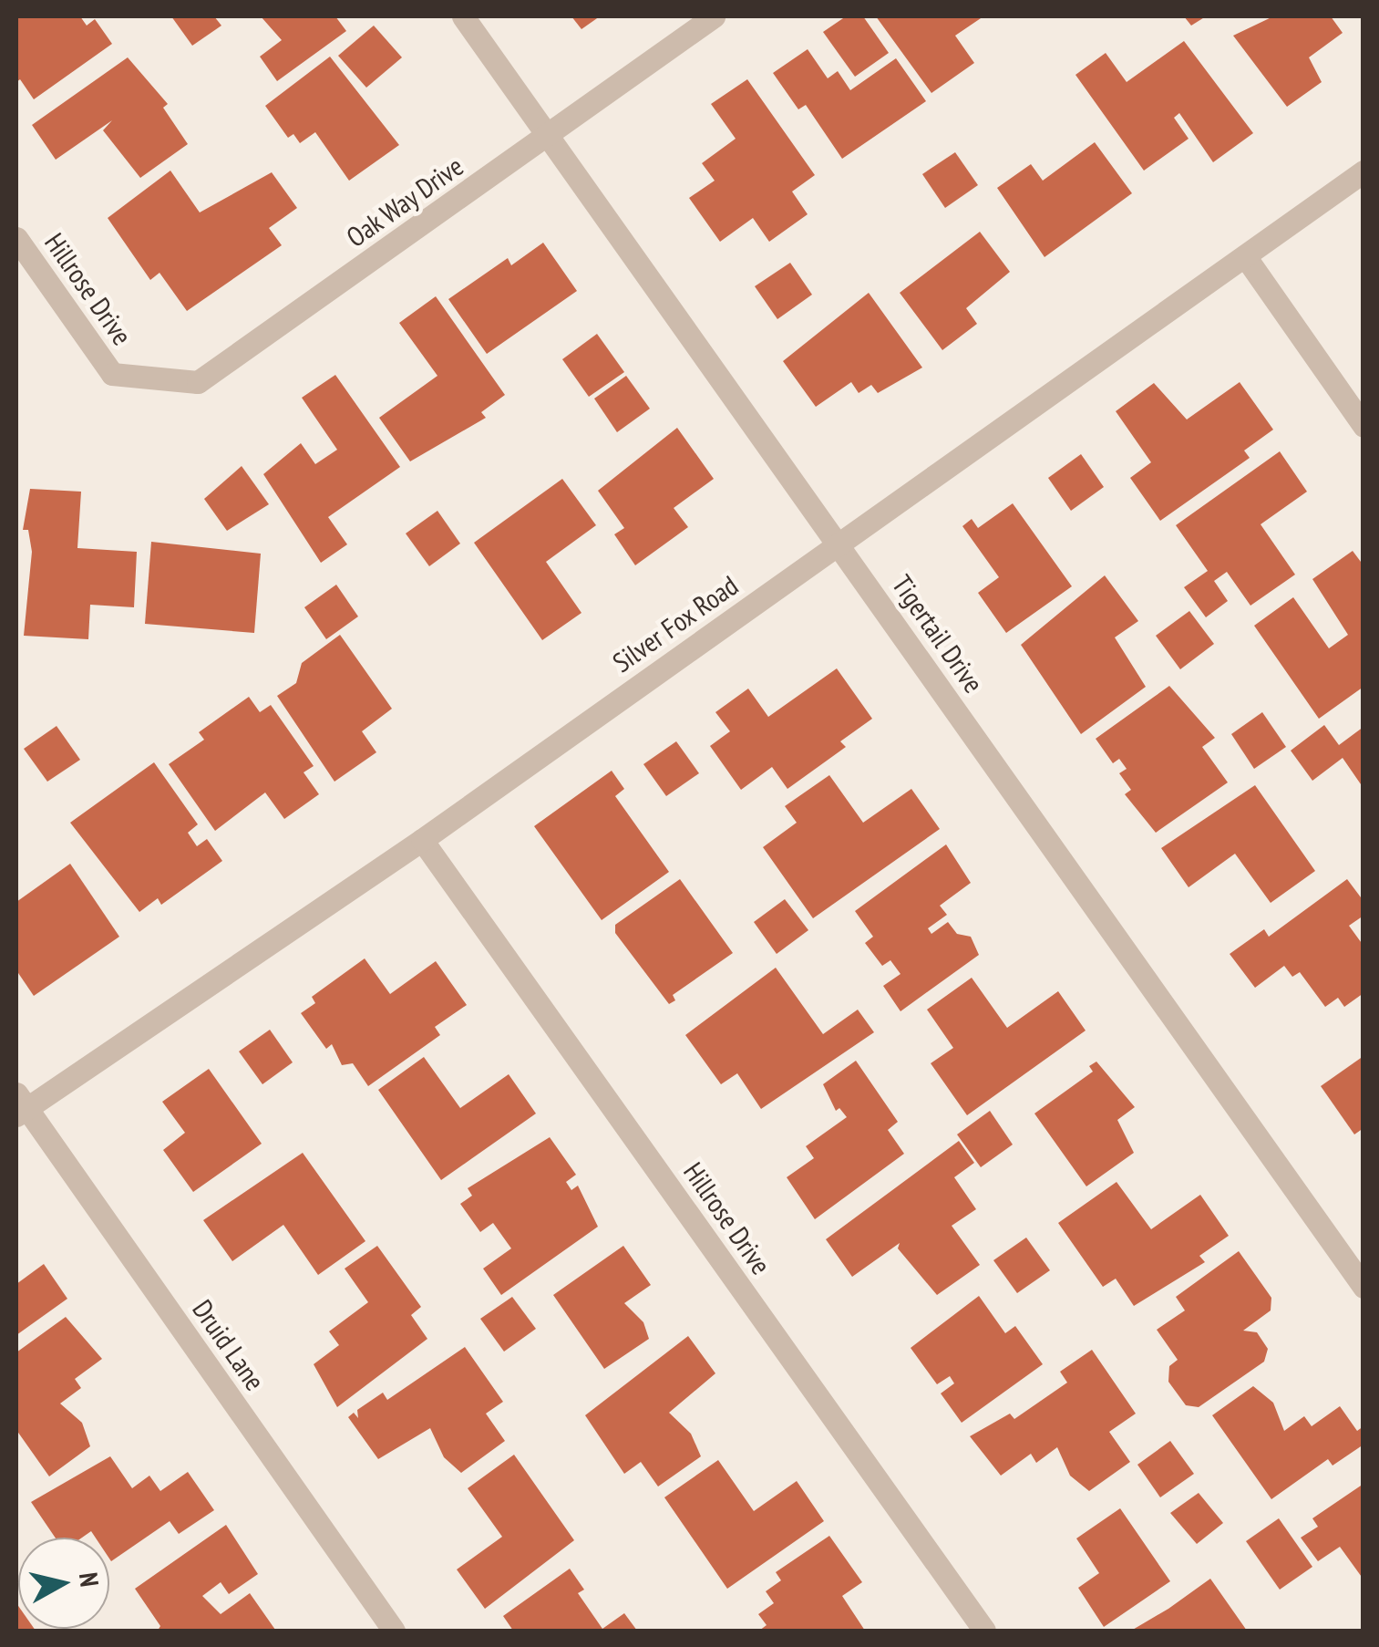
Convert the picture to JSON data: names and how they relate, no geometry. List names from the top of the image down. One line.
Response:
{"streets":{"street":["Oak Way Drive","Hillrose Drive","Silver Fox Road","Tigertail Drive","Druid Lane"]},"crossings":[["Oak Way Drive","Hillrose Drive"],["Oak Way Drive","Tigertail Drive"],["Hillrose Drive","Silver Fox Road"],["Silver Fox Road","Tigertail Drive"],["Silver Fox Road","Druid Lane"]],"north":"right"}
